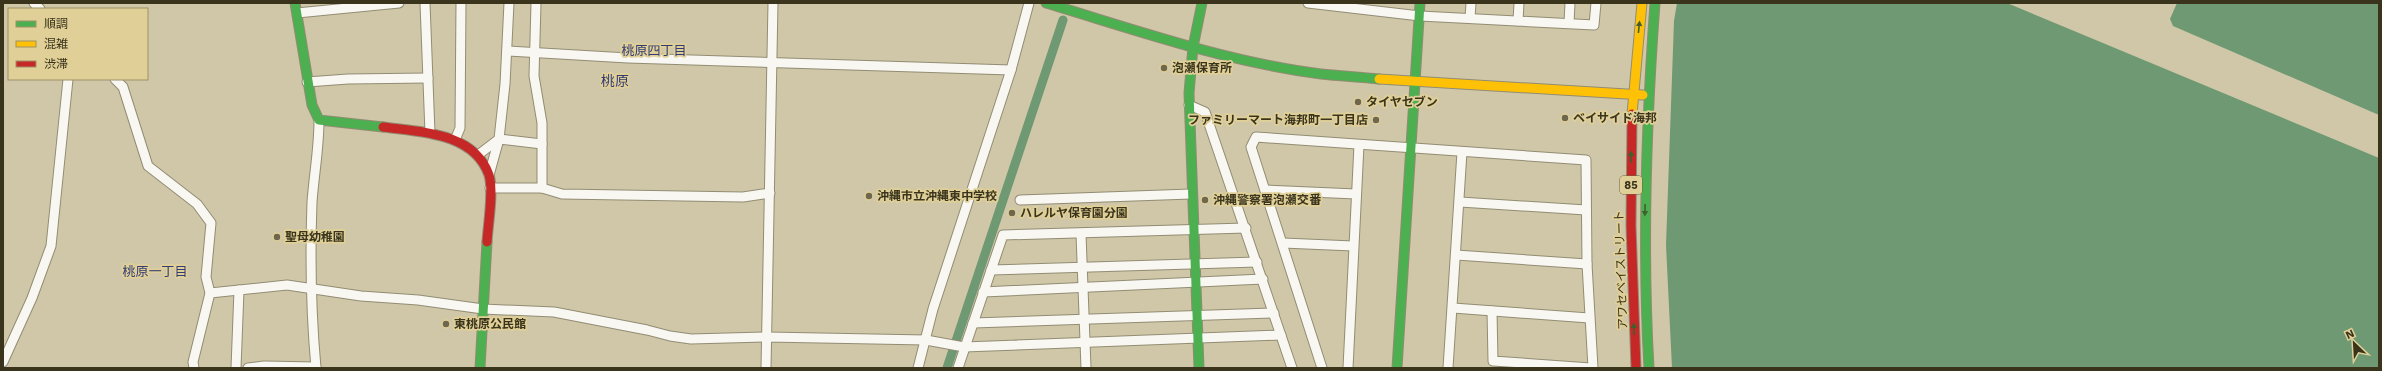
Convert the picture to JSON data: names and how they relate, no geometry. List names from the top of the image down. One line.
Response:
{"streets":{"street":["85","アワセベイストリート"]},"districts":["桃原四丁目","桃原","桃原一丁目"],"places":["泡瀬保育所","タイヤセブン","ベイサイド海邦","ファミリーマート海邦町一丁目店","沖縄市立沖縄東中学校","沖縄警察署泡瀬交番","ハレルヤ保育園分園","聖母幼稚園","東桃原公民館"],"legend":["順調","混雑","渋滞"],"north":"top left"}
